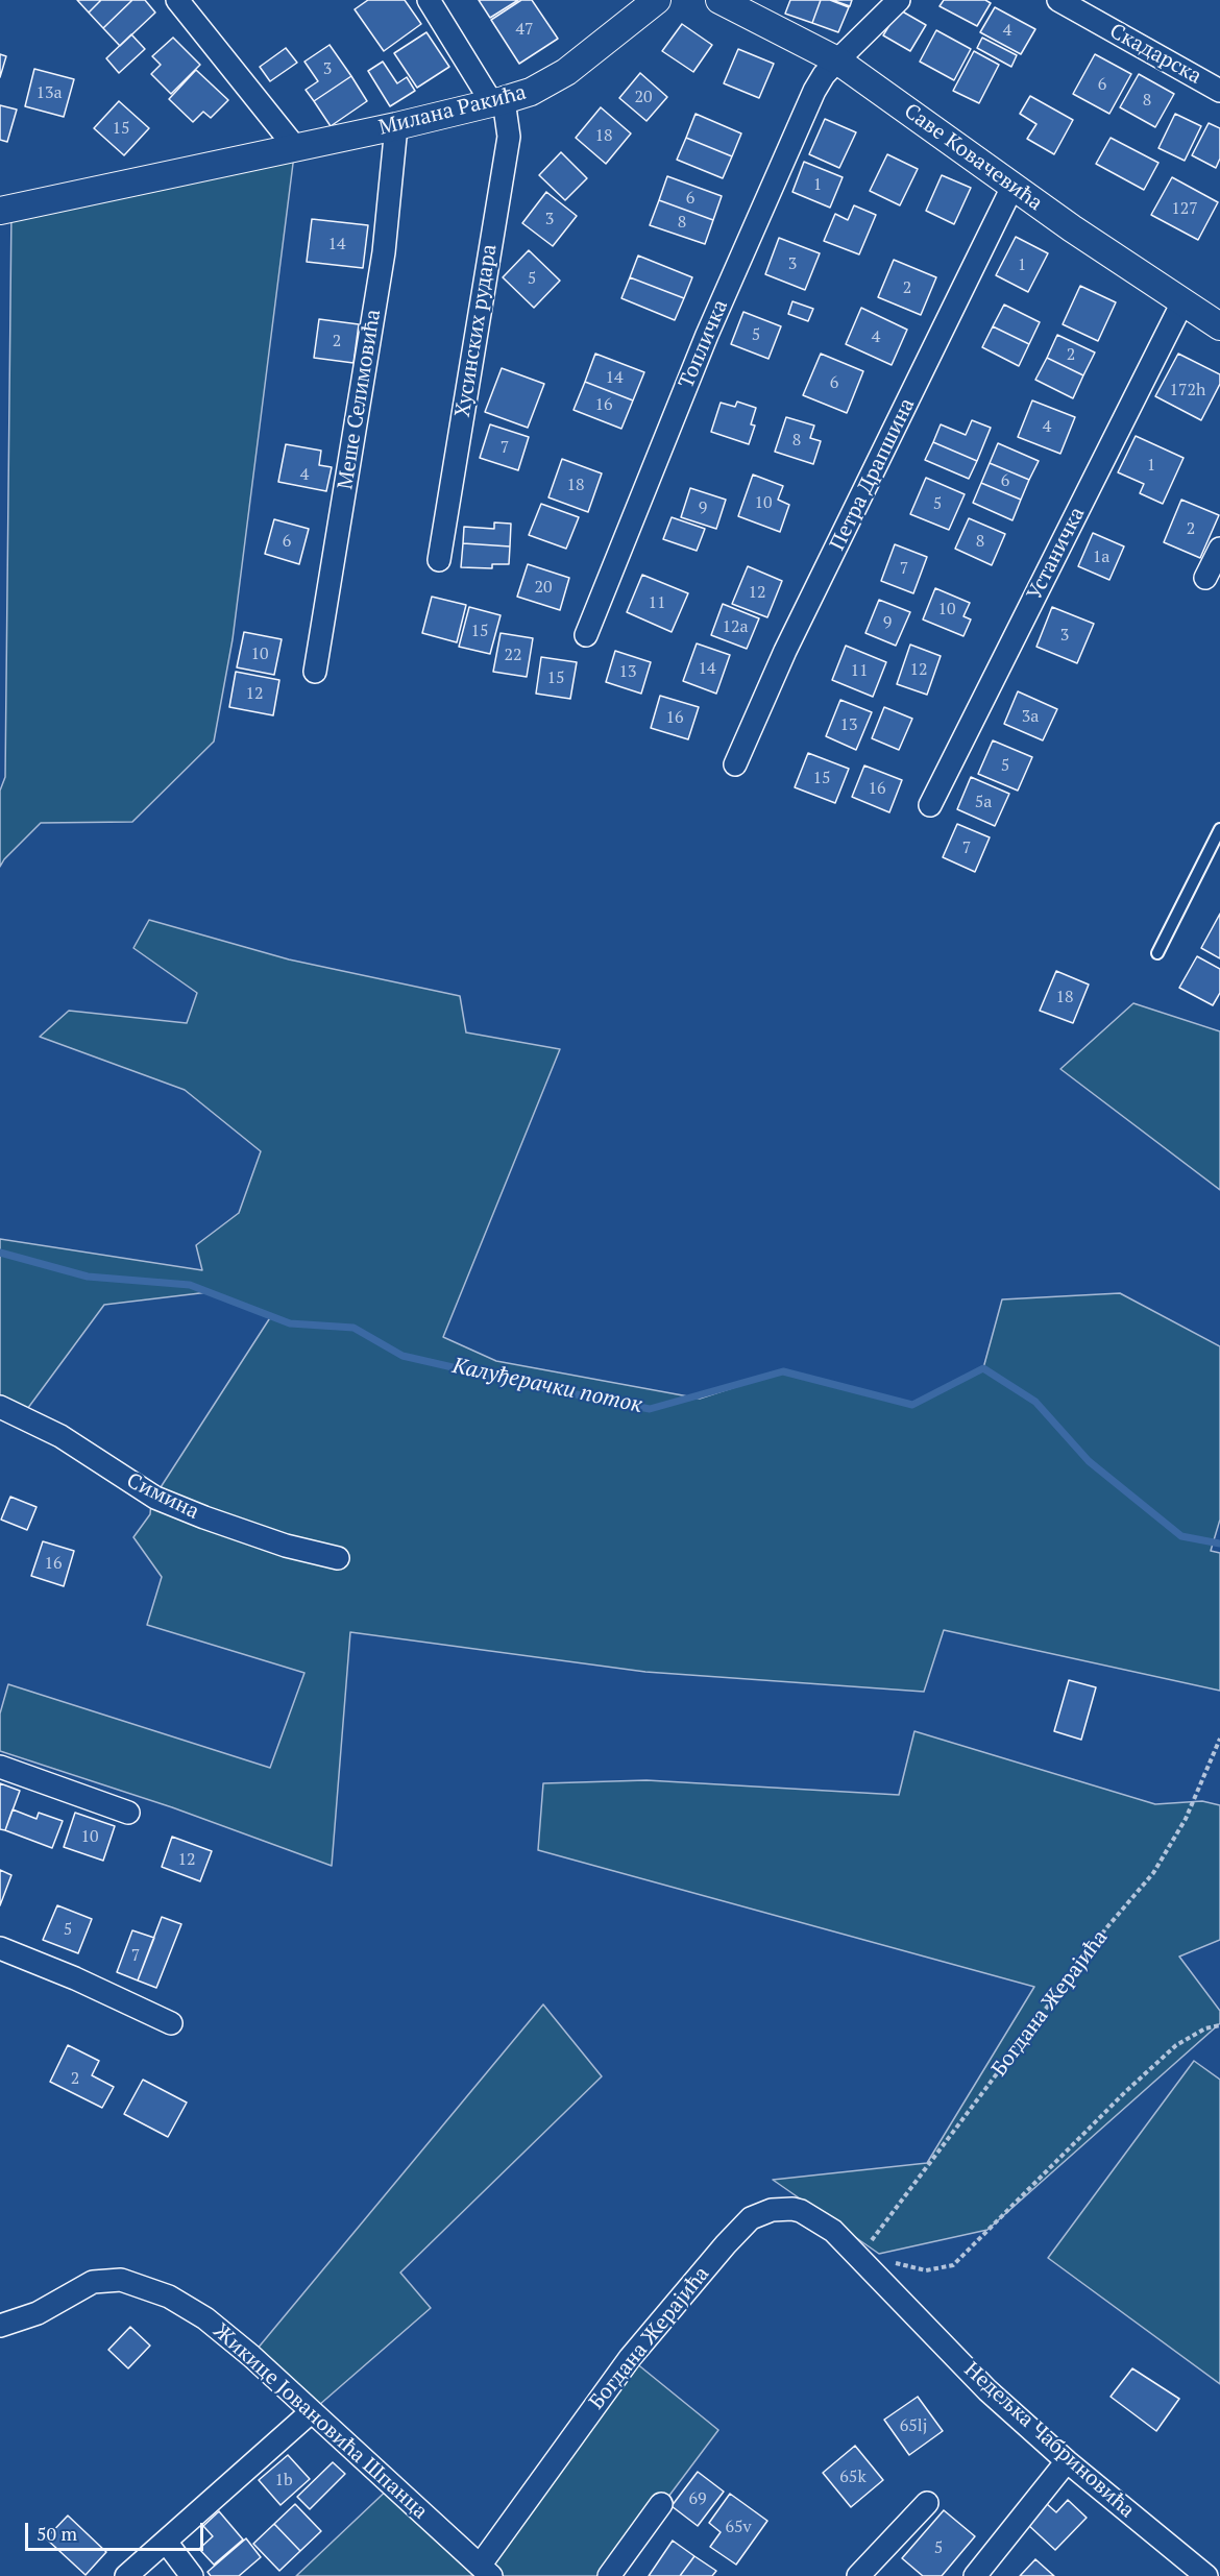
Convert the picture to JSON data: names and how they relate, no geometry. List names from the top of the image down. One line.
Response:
{"streets":{"street":["Скадарска","Милана Ракића","Саве Ковачевића","Хусинских рудара","Топличка","Меше Селимовића","Петра Драпшина","Устаничка","Симина","Богдана Жерајића","Жикице Јовановића Шпанца","Недељка Чабриновића"]},"crossings":[["Милана Ракића","Хусинских рудара"],["Милана Ракића","Меше Селимовића"],["Саве Ковачевића","Топличка"],["Саве Ковачевића","Петра Драпшина"],["Саве Ковачевића","Устаничка"],["Богдана Жерајића","Жикице Јовановића Шпанца"],["Богдана Жерајића","Недељка Чабриновића"]],"water":["Калуђерачки поток"],"house_numbers":["47","4","3","6","13a","20","8","15","18","1","6","127","3","8","14","3","1","5","2","5","4","2","2","14","6","172h","16","4","8","7","1","4","6","18","10","5","9","2","6","8","1a","7","20","12","11","10","9","12a","15","3","10","22","14","12","11","13","15","12","3a","16","13","5","15","16","5a","7","18","16","10","12","5","7","2","65lj","65k","1b","69","65v","5"],"scale_bar":"50 m"}
